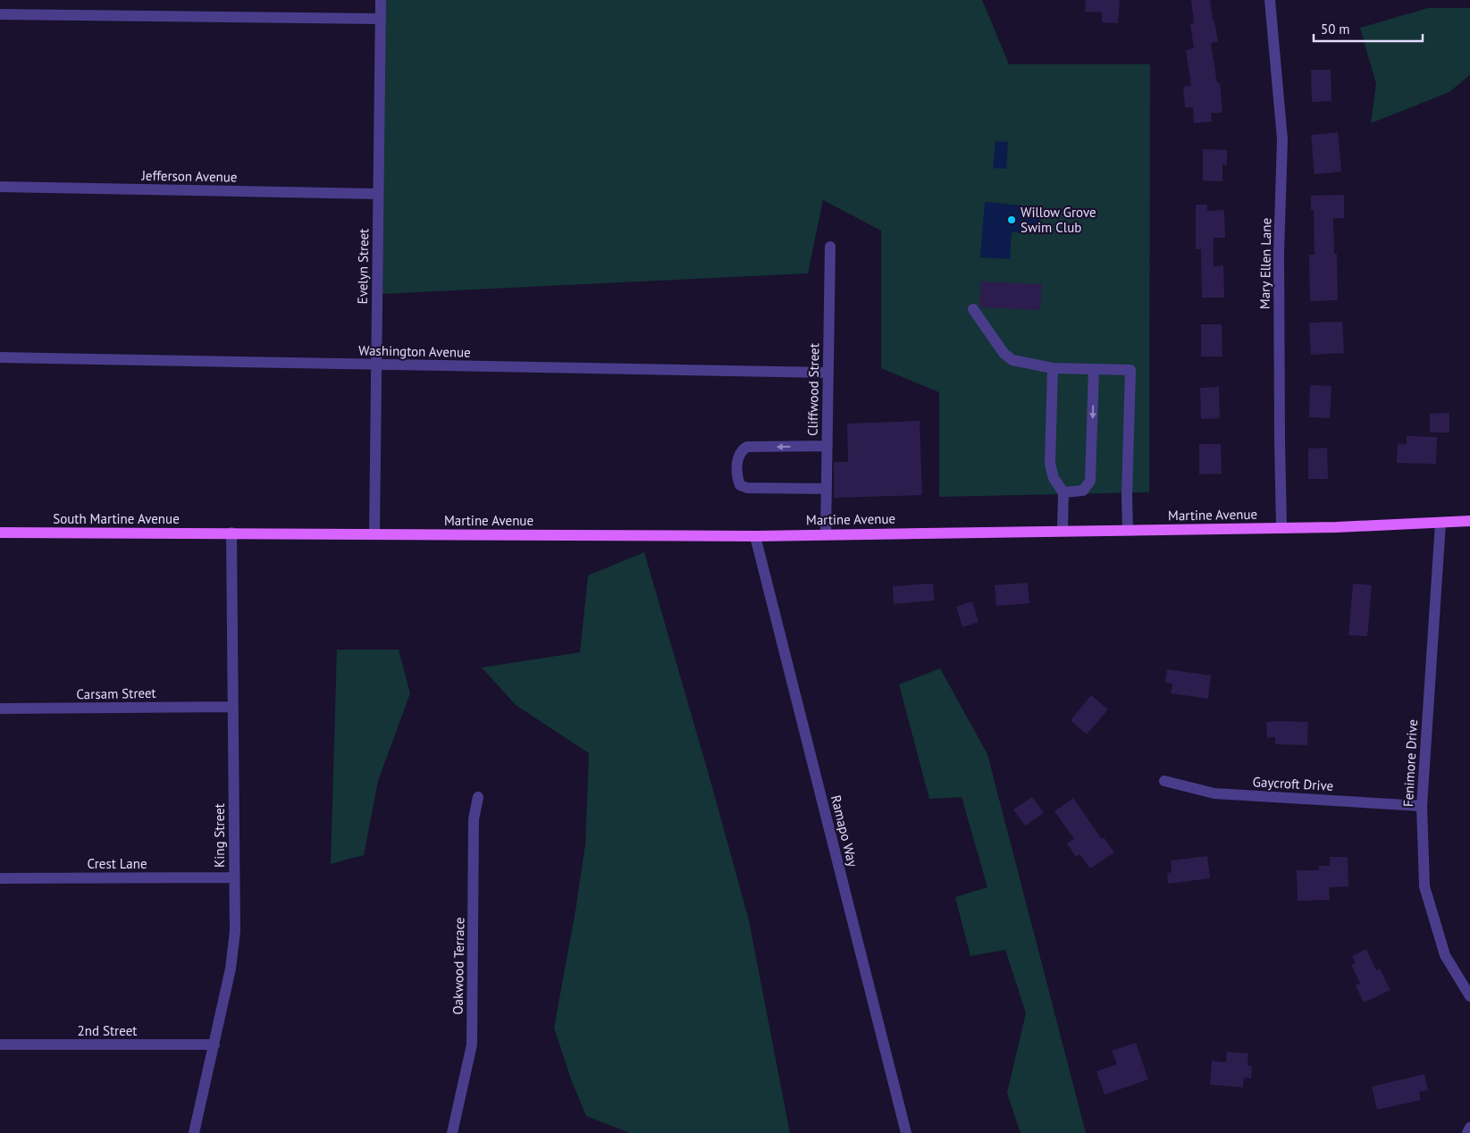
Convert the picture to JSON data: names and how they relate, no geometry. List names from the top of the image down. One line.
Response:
{"streets":{"main road":["Martine Avenue","South Martine Avenue"],"street":["Jefferson Avenue","Mary Ellen Lane","Evelyn Street","Washington Avenue","Cliffwood Street","Carsam Street","Fenimore Drive","Gaycroft Drive","Ramapo Way","King Street","Crest Lane","Oakwood Terrace","2nd Street"]},"crossings":[["Jefferson Avenue","Evelyn Street"],["Mary Ellen Lane","Martine Avenue"],["Evelyn Street","Washington Avenue"],["Evelyn Street","Martine Avenue"],["Washington Avenue","Cliffwood Street"],["Cliffwood Street","Martine Avenue"],["Martine Avenue","South Martine Avenue"],["Martine Avenue","Fenimore Drive"],["Martine Avenue","Ramapo Way"],["Martine Avenue","King Street"],["South Martine Avenue","King Street"],["Carsam Street","King Street"],["Fenimore Drive","Gaycroft Drive"],["King Street","Crest Lane"],["King Street","2nd Street"]],"places":["Willow Grove Swim Club"],"scale_bar":"50 m"}
